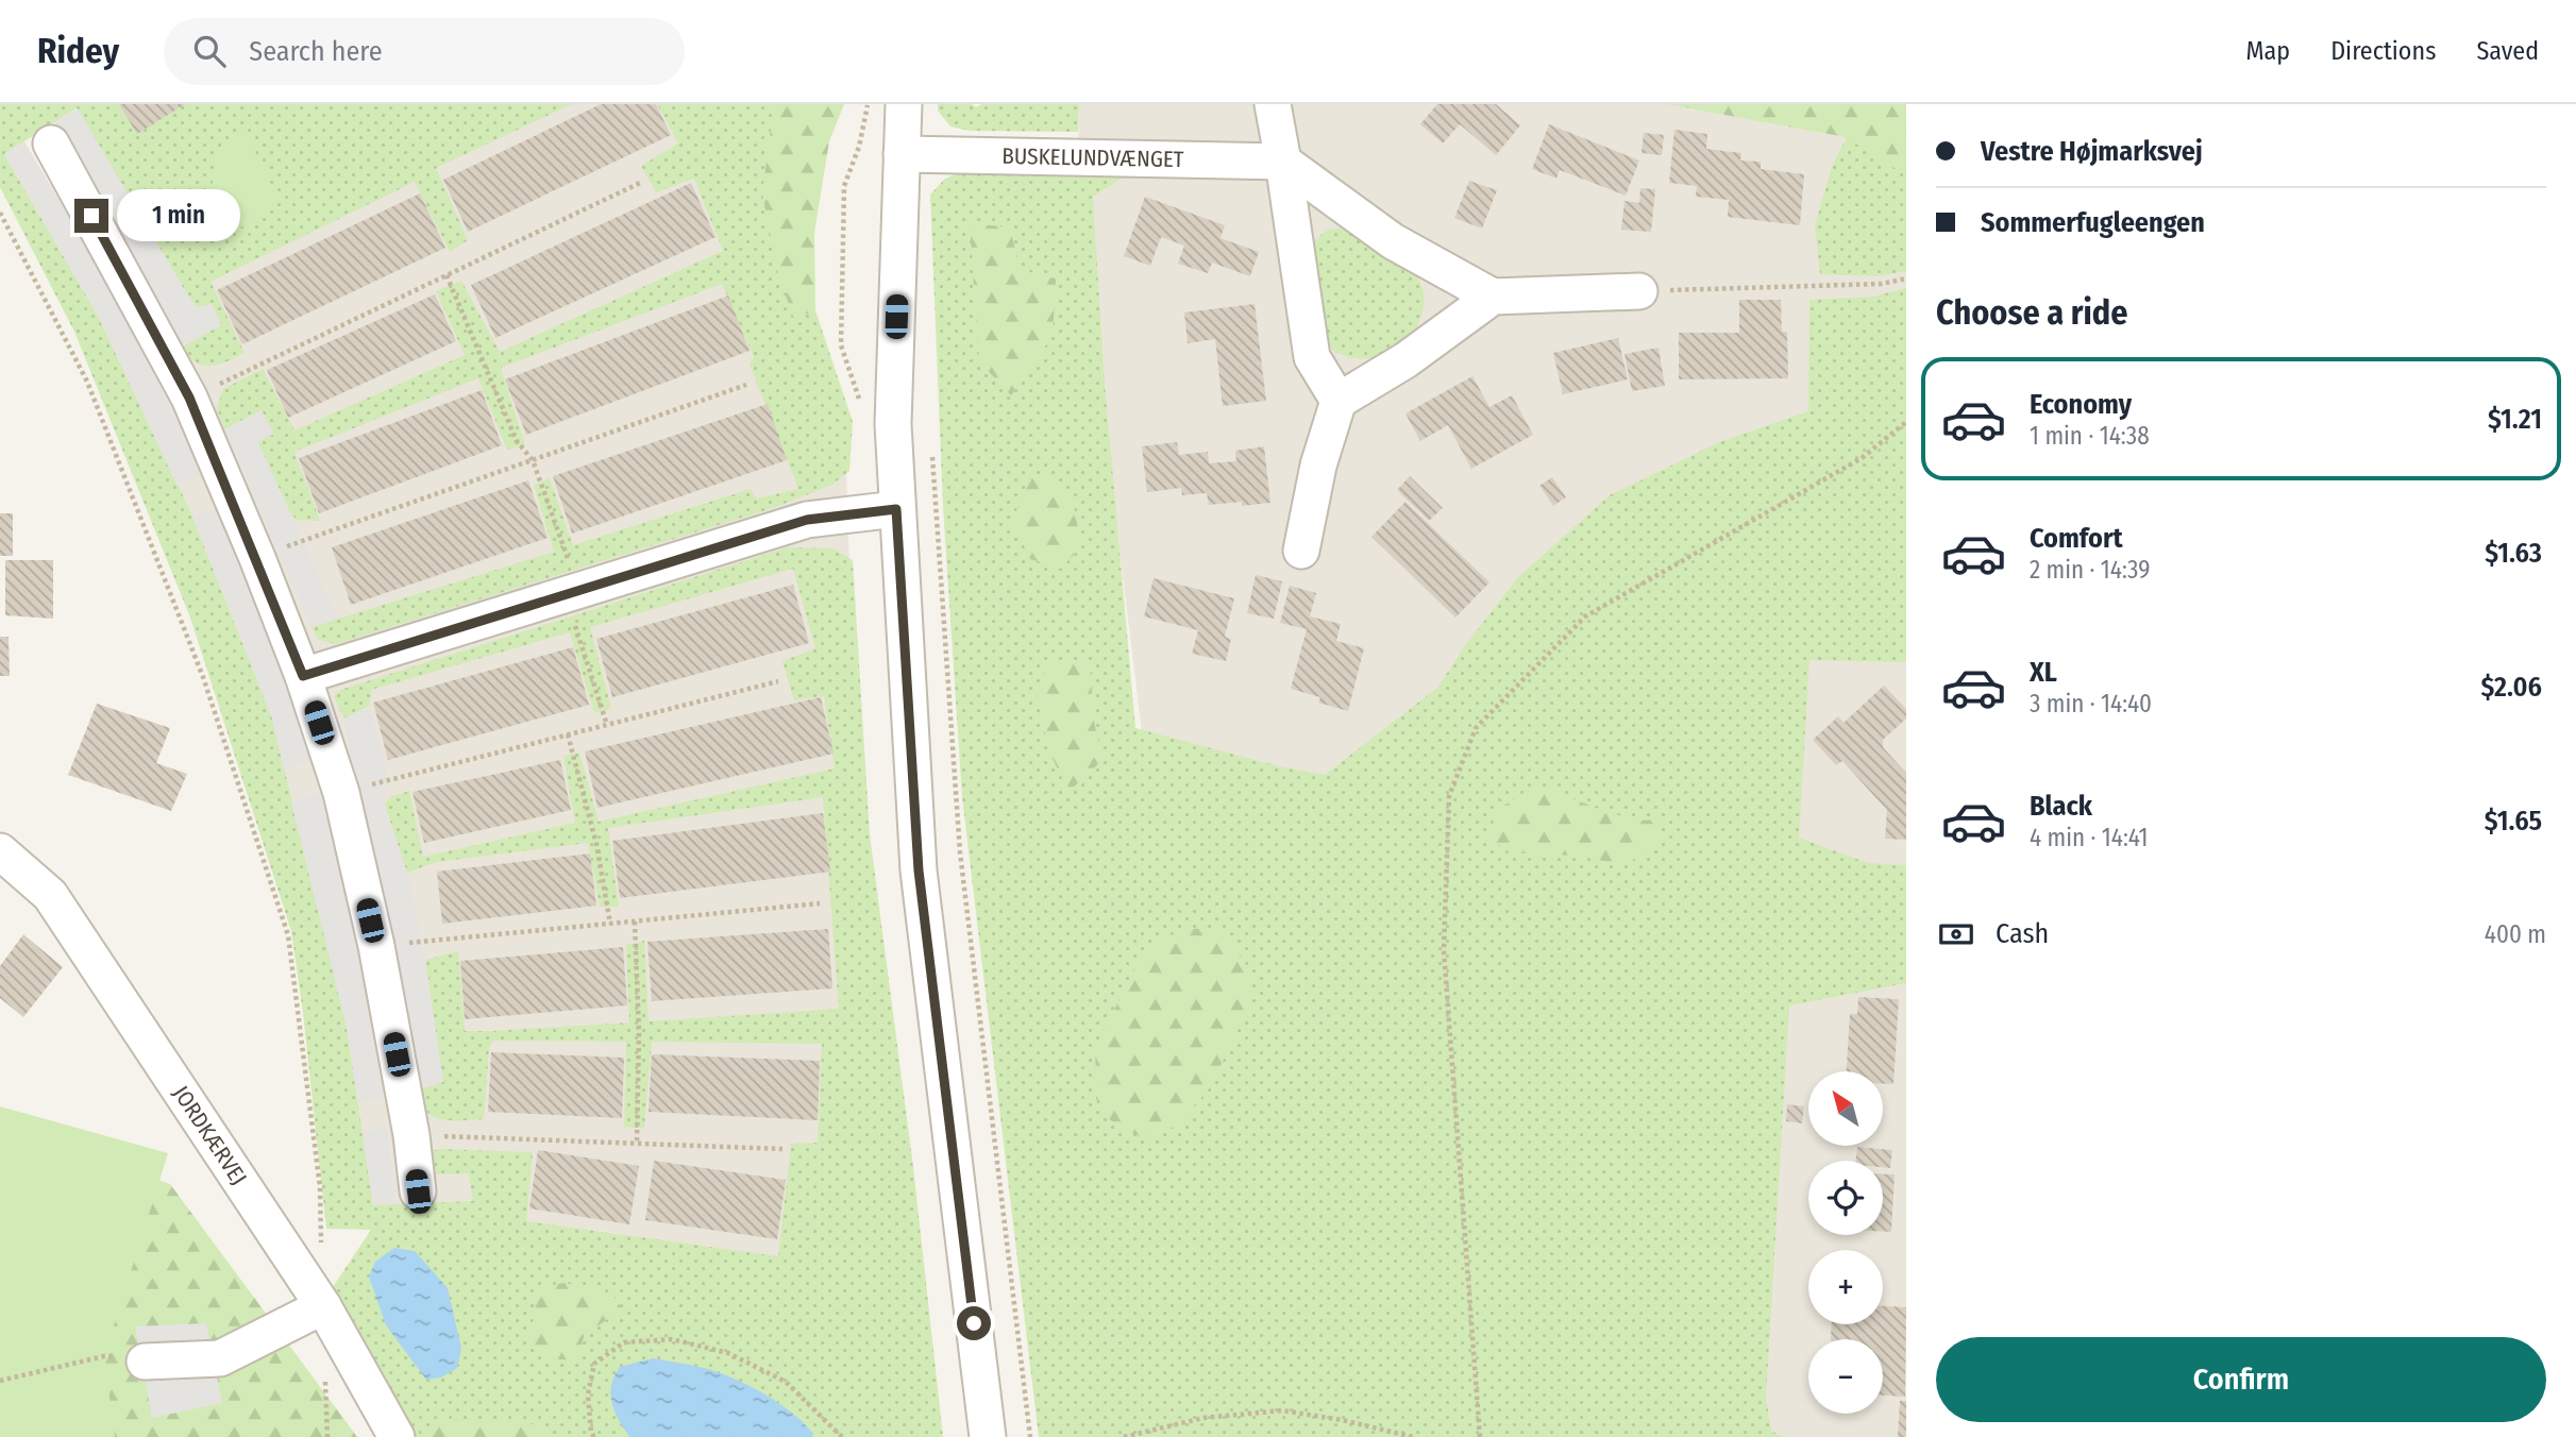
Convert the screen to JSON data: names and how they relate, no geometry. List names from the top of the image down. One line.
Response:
{"streets":{"street":["BUSKELUNDVÆNGET","JORDKÆRVEJ"]},"north":"top left","page":{"header":"Ridey","search":"Search here","nav":["Map","Directions","Saved"],"banner":["Vestre Højmarksvej","Sommerfugleengen"],"bubble":"1 min","heading":"Choose a ride","list":[{"name":"Economy","note":"1 min · 14:38","value":"$1.21"},{"name":"Comfort","note":"2 min · 14:39","value":"$1.63"},{"name":"XL","note":"3 min · 14:40","value":"$2.06"},{"name":"Black","note":"4 min · 14:41","value":"$1.65"}],"pay":["Cash","400 m"],"map_buttons":["+","−"],"buttons":"Confirm"}}
